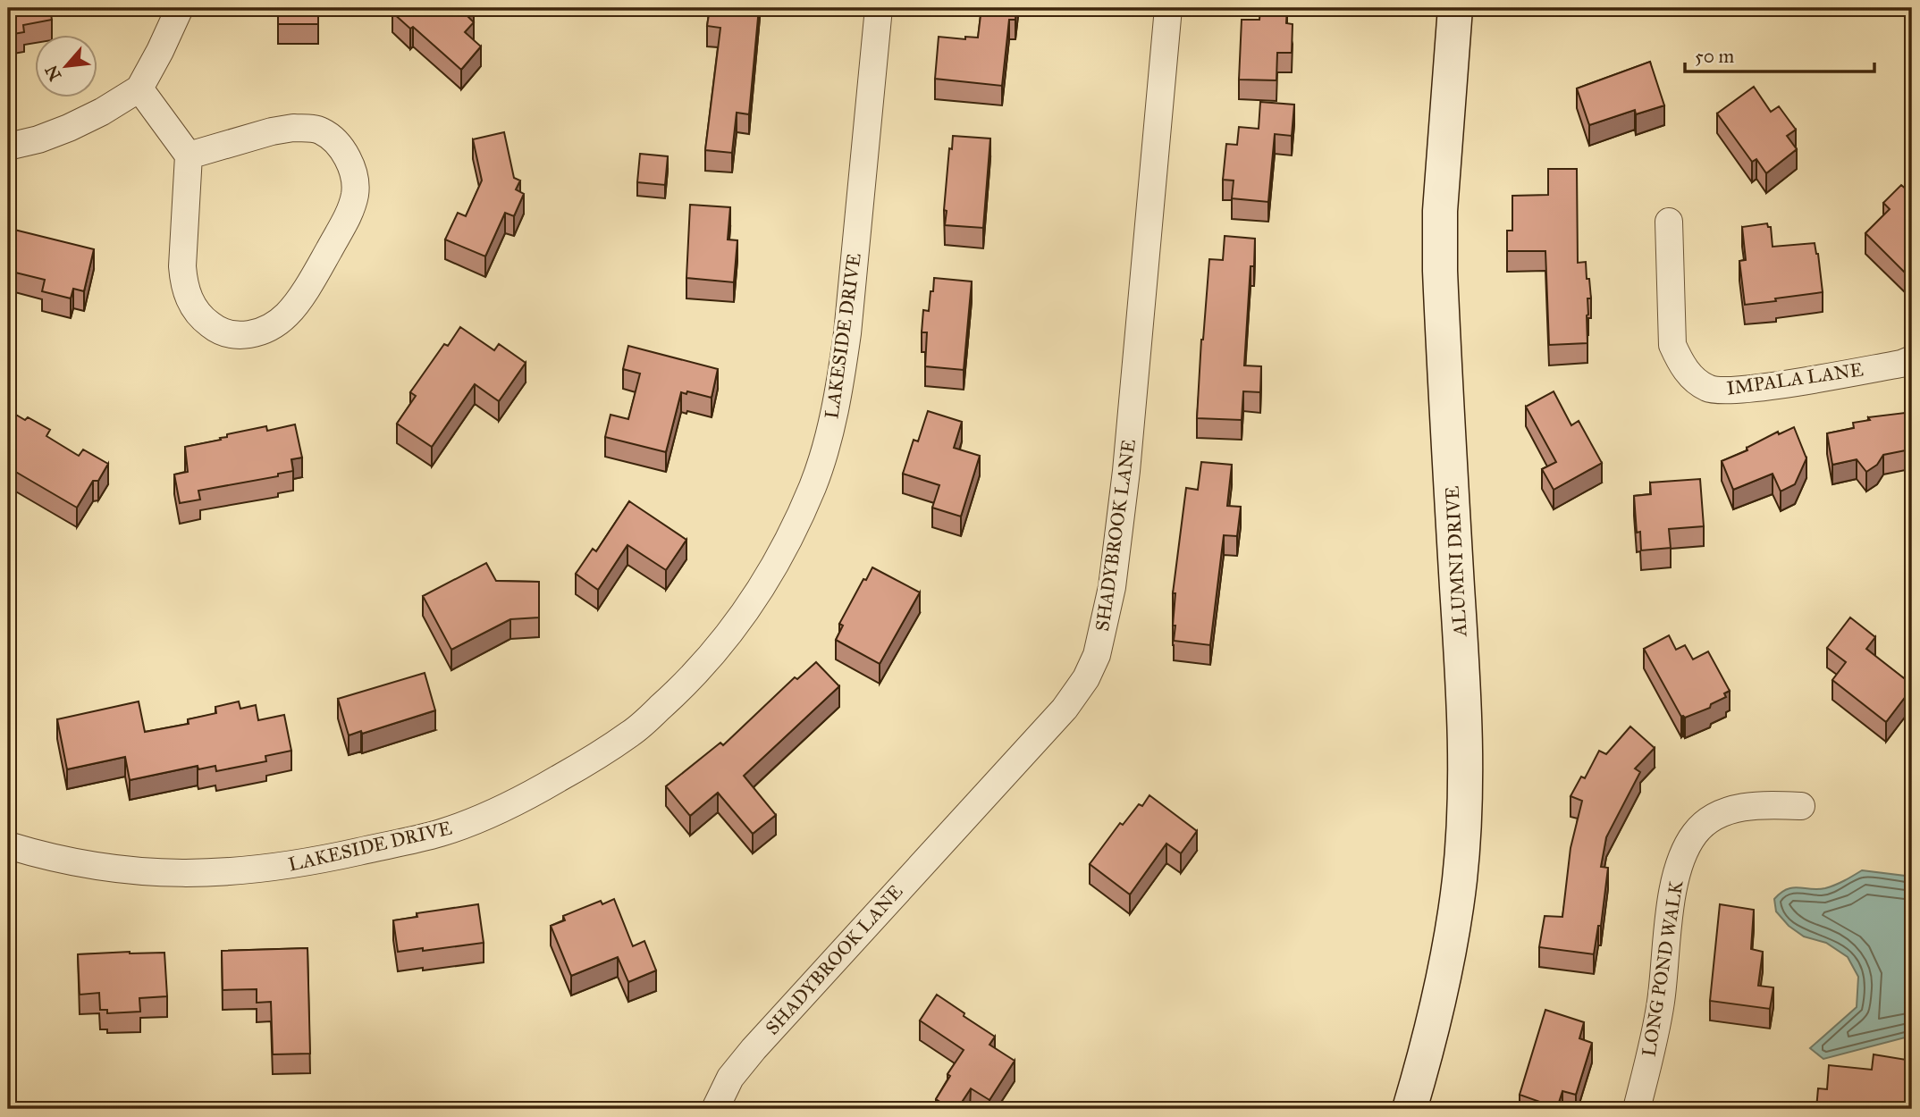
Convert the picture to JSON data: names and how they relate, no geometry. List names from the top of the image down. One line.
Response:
{"streets":{"main road":["ALUMNI DRIVE"],"street":["LAKESIDE DRIVE","IMPALA LANE","SHADYBROOK LANE","LONG POND WALK"]},"scale_bar":"50 m","north":"bottom left"}
